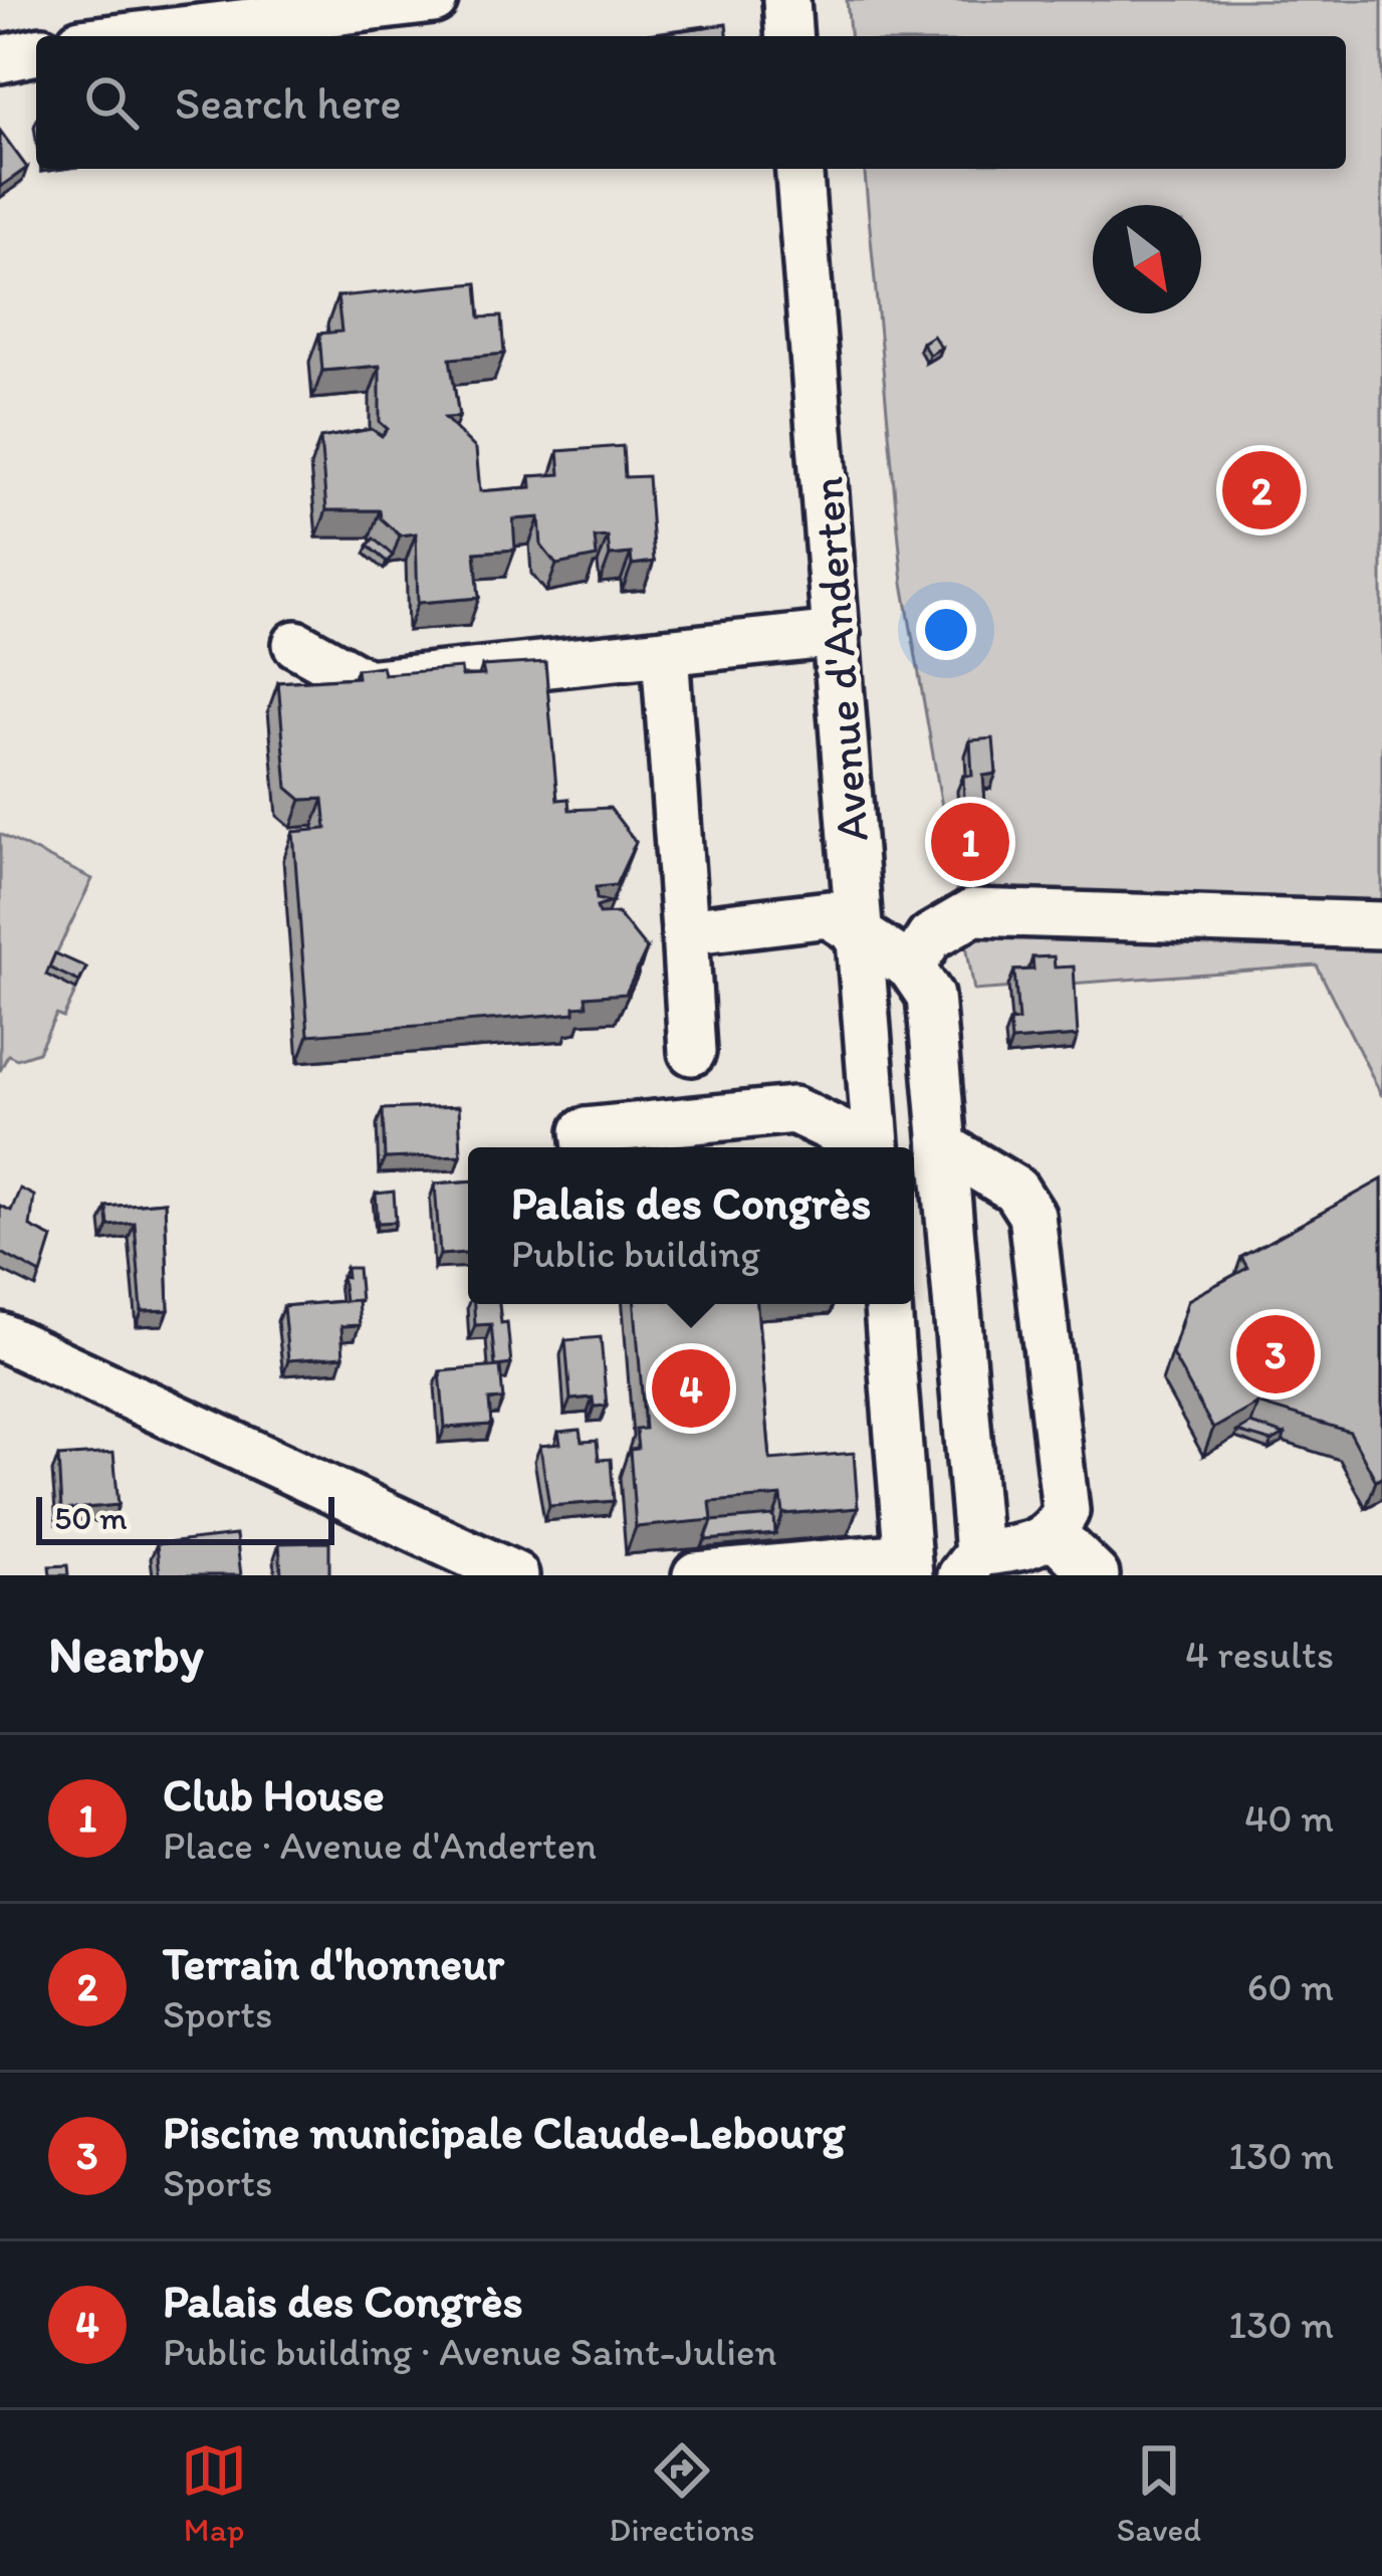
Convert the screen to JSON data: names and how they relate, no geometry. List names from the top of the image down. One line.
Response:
{"streets":{"street":["Avenue d'Anderten"]},"scale_bar":"50 m","north":"bottom right","page":{"search":"Search here","pins":["2","1","3","4"],"popup":["Palais des Congrès","Public building"],"scale":"50 m","heading":["Nearby","4 results"],"list":[{"mark":"1","name":"Club House","note":"Place · Avenue d'Anderten","value":"40 m"},{"mark":"2","name":"Terrain d'honneur","note":"Sports","value":"60 m"},{"mark":"3","name":"Piscine municipale Claude-Lebourg","note":"Sports","value":"130 m"},{"mark":"4","name":"Palais des Congrès","note":"Public building · Avenue Saint-Julien","value":"130 m"}],"nav":["Map","Directions","Saved"]}}
